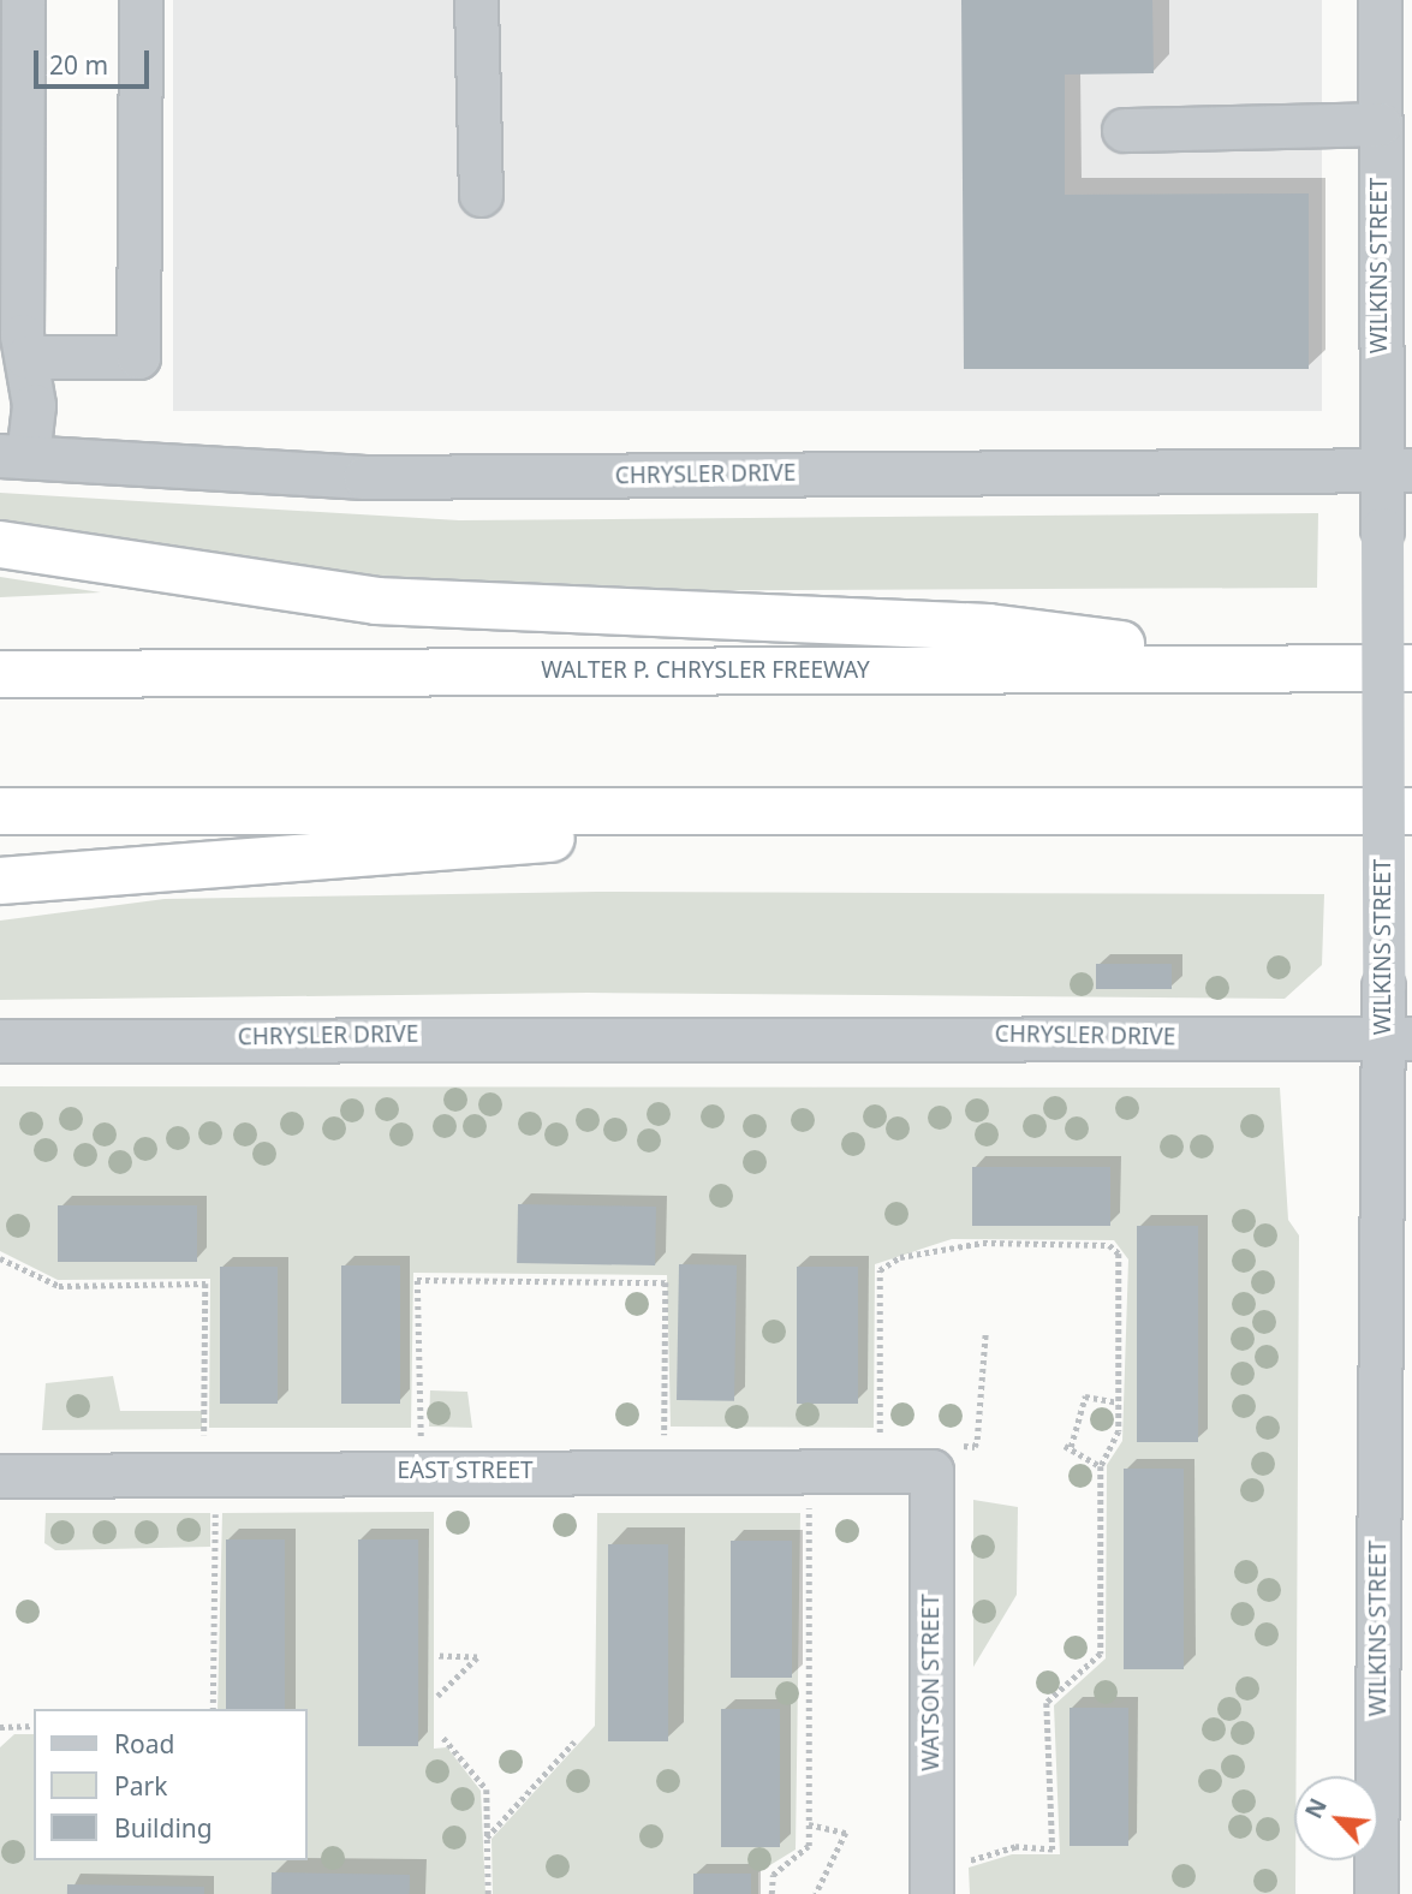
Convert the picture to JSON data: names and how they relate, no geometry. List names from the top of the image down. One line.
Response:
{"streets":{"highway":["WALTER P. CHRYSLER FREEWAY"],"street":["WILKINS STREET","CHRYSLER DRIVE","EAST STREET","WATSON STREET"]},"crossings":[["WILKINS STREET","CHRYSLER DRIVE"],["EAST STREET","WATSON STREET"]],"legend":["Road","Park","Building"],"scale_bar":"20 m","north":"top left"}
